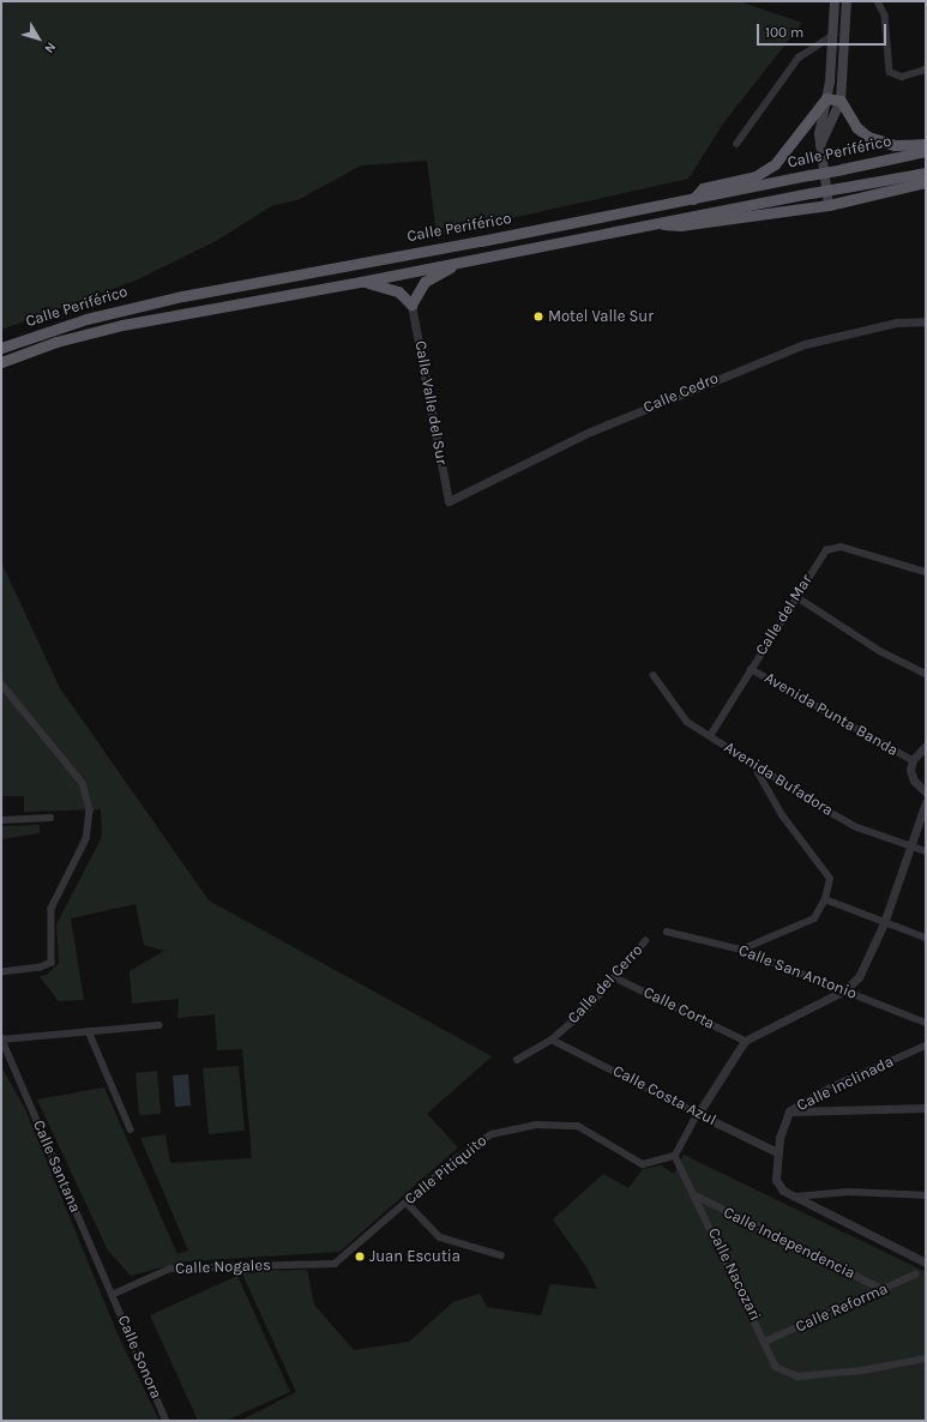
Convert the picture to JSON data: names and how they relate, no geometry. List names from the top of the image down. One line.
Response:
{"streets":{"highway":["Calle Periférico"],"street":["Calle Cedro","Calle Valle del Sur","Calle del Mar","Avenida Punta Banda","Avenida Bufadora","Calle San Antonio","Calle del Cerro","Calle Corta","Calle Inclinada","Calle Costa Azul","Calle Santana","Calle Pitiquito","Calle Independencia","Calle Nogales","Calle Nacozari","Calle Reforma","Calle Sonora"]},"crossings":[["Calle Cedro","Calle Valle del Sur"],["Calle del Mar","Avenida Punta Banda"],["Calle del Mar","Avenida Bufadora"],["Calle del Cerro","Calle Corta"],["Calle del Cerro","Calle Costa Azul"],["Calle Inclinada","Calle Costa Azul"],["Calle Santana","Calle Nogales"],["Calle Santana","Calle Sonora"],["Calle Pitiquito","Calle Nogales"],["Calle Pitiquito","Calle Nacozari"],["Calle Independencia","Calle Nacozari"],["Calle Independencia","Calle Reforma"],["Calle Nogales","Calle Sonora"],["Calle Nacozari","Calle Reforma"]],"places":["Motel Valle Sur","Juan Escutia"],"scale_bar":"100 m","north":"bottom right"}
